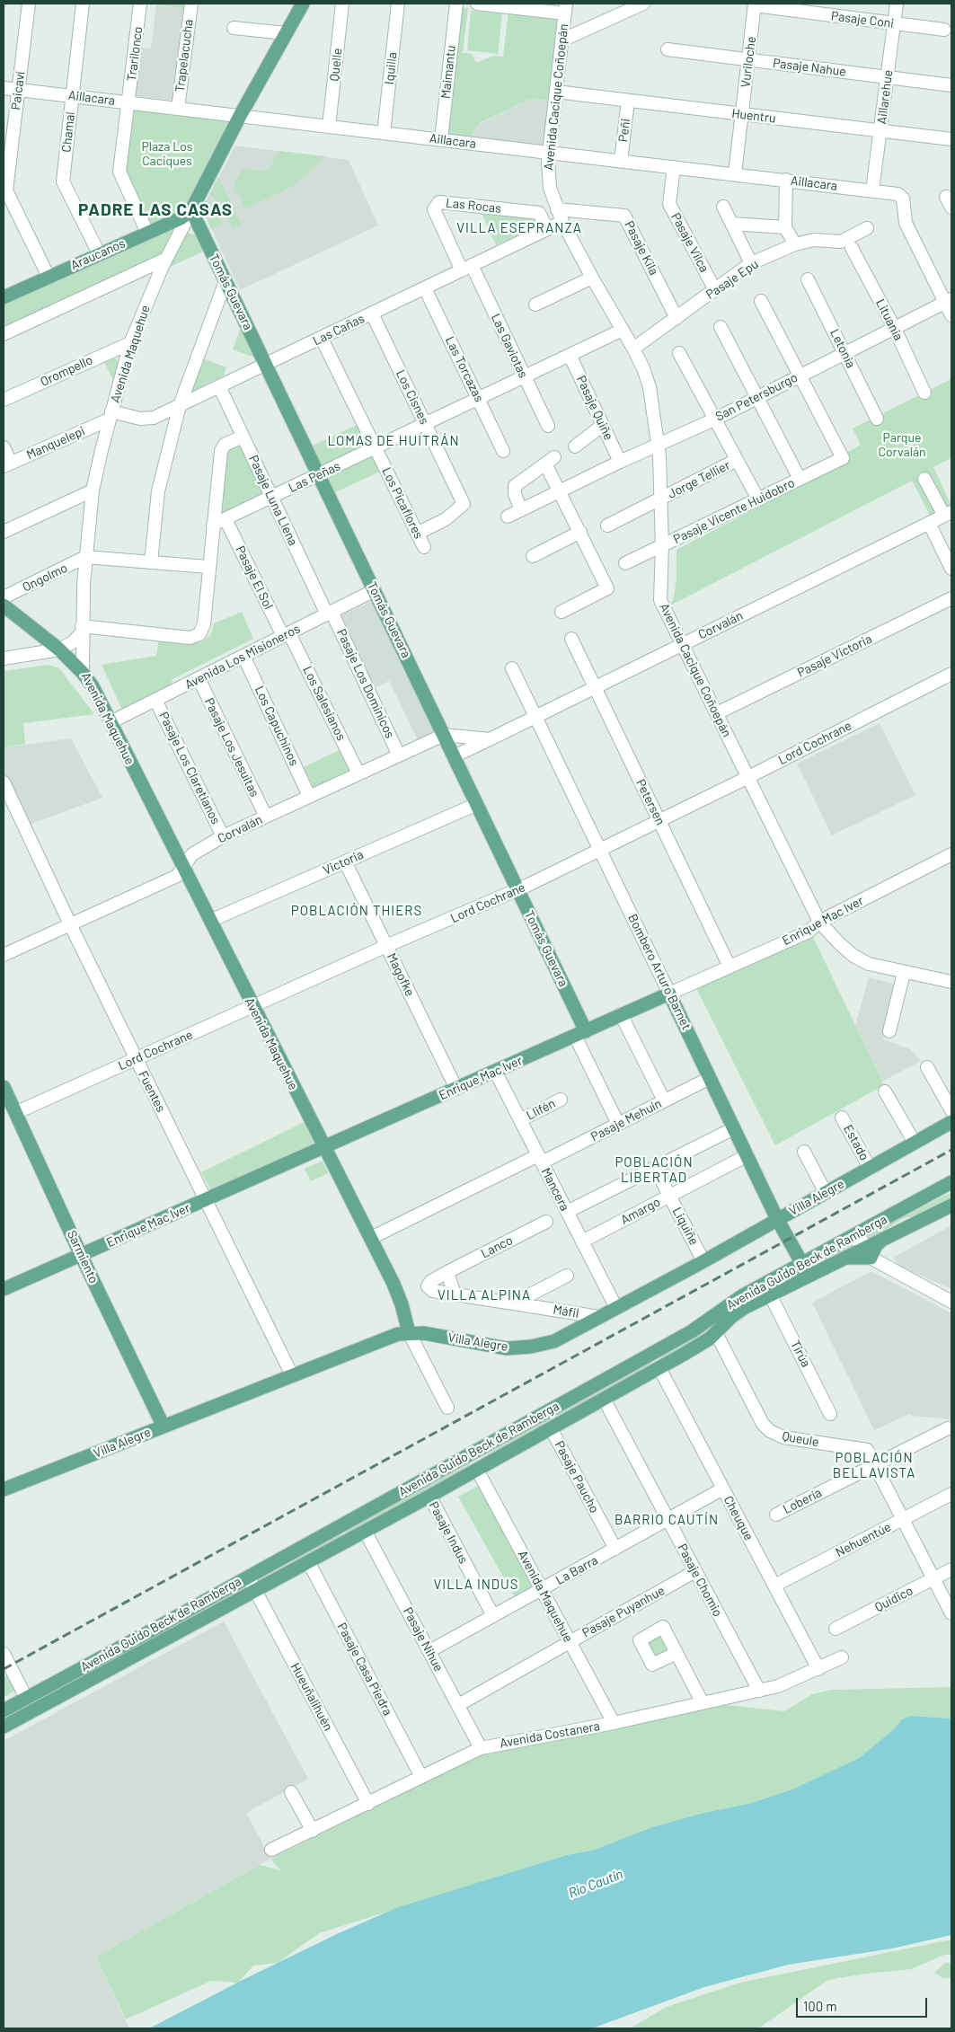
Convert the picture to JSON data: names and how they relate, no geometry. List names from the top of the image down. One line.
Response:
{"streets":{"main road":["Araucanos","Tomás Guevara","Avenida Maquehue","Enrique Mac Iver","Bombero Arturo Barnet","Villa Alegre","Sarmiento","Avenida Guido Beck de Ramberga"],"street":["Pasaje Coni","Trarilonco","Trapelacucha","Vuriloche","Quelle","Pasaje Nahue","Iquilla","Maimantu","Paicaví","Avenida Cacique Coñoepán","Aillarehue","Aillacara","Huentru","Peñi","Chamal","Las Rocas","Pasaje Vilca","Pasaje Kila","Pasaje Epu","Lituania","Las Cañas","Las Gaviotas","Letonia","Las Torcazas","Orompello","Los Cisnes","San Petersburgo","Pasaje Quiñe","Manquelepi","Las Peñas","Jorge Tellier","Pasaje Luna Llena","Los Picaflores","Pasaje Vicente Huidobro","Ongolmo","Pasaje El Sol","Corvalán","Pasaje Victoria","Avenida Los Misioneros","Pasaje Los Dominicos","Los Salesianos","Los Capuchinos","Lord Cochrane","Pasaje Los Jesuitas","Pasaje Los Claretianos","Petersen","Victoria","Magofke","Fuentes","Llifén","Pasaje Mehuín","Estado","Mancera","Amargo","Liquiñe","Lanco","Máfil","Tirúa","Queule","Pasaje Paucho","Lobería","Cheuque","Pasaje Indus","Nehuentúe","La Barra","Pasaje Chomio","Quidico","Pasaje Puyanhue","Pasaje Nihue","Pasaje Casa Piedra","Hueuñalihuén","Avenida Costanera"]},"crossings":[["Pasaje Coni","Vuriloche"],["Pasaje Coni","Aillarehue"],["Trarilonco","Aillacara"],["Trarilonco","Araucanos"],["Trapelacucha","Aillacara"],["Vuriloche","Pasaje Nahue"],["Vuriloche","Aillacara"],["Vuriloche","Huentru"],["Quelle","Aillacara"],["Pasaje Nahue","Aillarehue"],["Iquilla","Aillacara"],["Maimantu","Aillacara"],["Paicaví","Aillacara"],["Paicaví","Araucanos"],["Avenida Cacique Coñoepán","Aillacara"],["Avenida Cacique Coñoepán","Huentru"],["Avenida Cacique Coñoepán","Pasaje Kila"],["Avenida Cacique Coñoepán","Pasaje Epu"],["Avenida Cacique Coñoepán","Las Cañas"],["Avenida Cacique Coñoepán","San Petersburgo"],["Avenida Cacique Coñoepán","Las Peñas"],["Avenida Cacique Coñoepán","Jorge Tellier"],["Avenida Cacique Coñoepán","Pasaje Vicente Huidobro"],["Avenida Cacique Coñoepán","Corvalán"],["Avenida Cacique Coñoepán","Pasaje Victoria"],["Avenida Cacique Coñoepán","Lord Cochrane"],["Avenida Cacique Coñoepán","Enrique Mac Iver"],["Aillarehue","Aillacara"],["Aillarehue","Huentru"],["Aillacara","Peñi"],["Aillacara","Chamal"],["Aillacara","Pasaje Vilca"],["Aillacara","Avenida Maquehue"],["Aillacara","San Petersburgo"],["Huentru","Peñi"],["Chamal","Araucanos"],["Las Rocas","Las Cañas"],["Las Rocas","Las Gaviotas"],["Pasaje Vilca","Pasaje Epu"],["Pasaje Kila","Pasaje Epu"],["Araucanos","Tomás Guevara"],["Araucanos","Avenida Maquehue"],["Tomás Guevara","Las Cañas"],["Tomás Guevara","Avenida Maquehue"],["Tomás Guevara","Las Peñas"],["Tomás Guevara","Corvalán"],["Tomás Guevara","Avenida Los Misioneros"],["Tomás Guevara","Lord Cochrane"],["Tomás Guevara","Victoria"],["Tomás Guevara","Enrique Mac Iver"],["Lituania","San Petersburgo"],["Las Cañas","Las Gaviotas"],["Las Cañas","Avenida Maquehue"],["Las Cañas","Las Torcazas"],["Las Cañas","Los Cisnes"],["Las Cañas","Manquelepi"],["Las Cañas","Pasaje Luna Llena"],["Las Cañas","Los Picaflores"],["Las Gaviotas","Las Peñas"],["Letonia","San Petersburgo"],["Avenida Maquehue","Orompello"],["Avenida Maquehue","Manquelepi"],["Avenida Maquehue","Ongolmo"],["Avenida Maquehue","Corvalán"],["Avenida Maquehue","Avenida Los Misioneros"],["Avenida Maquehue","Lord Cochrane"],["Avenida Maquehue","Victoria"],["Avenida Maquehue","Enrique Mac Iver"],["Avenida Maquehue","Pasaje Mehuín"],["Avenida Maquehue","Villa Alegre"],["Avenida Maquehue","Avenida Guido Beck de Ramberga"],["Avenida Maquehue","La Barra"],["Avenida Maquehue","Pasaje Puyanhue"],["Avenida Maquehue","Avenida Costanera"],["Las Torcazas","Las Peñas"],["Los Cisnes","Las Peñas"],["Los Cisnes","Los Picaflores"],["San Petersburgo","Pasaje Quiñe"],["San Petersburgo","Pasaje Vicente Huidobro"],["Pasaje Quiñe","Las Peñas"],["Las Peñas","Pasaje Luna Llena"],["Las Peñas","Los Picaflores"],["Las Peñas","Pasaje El Sol"],["Pasaje Luna Llena","Avenida Los Misioneros"],["Pasaje Luna Llena","Pasaje Los Dominicos"],["Pasaje El Sol","Avenida Los Misioneros"],["Pasaje El Sol","Los Salesianos"],["Corvalán","Pasaje Los Dominicos"],["Corvalán","Los Salesianos"],["Corvalán","Los Capuchinos"],["Corvalán","Pasaje Los Jesuitas"],["Corvalán","Pasaje Los Claretianos"],["Corvalán","Petersen"],["Corvalán","Bombero Arturo Barnet"],["Corvalán","Fuentes"],["Avenida Los Misioneros","Pasaje Los Dominicos"],["Avenida Los Misioneros","Los Salesianos"],["Avenida Los Misioneros","Los Capuchinos"],["Avenida Los Misioneros","Pasaje Los Jesuitas"],["Avenida Los Misioneros","Pasaje Los Claretianos"],["Lord Cochrane","Petersen"],["Lord Cochrane","Bombero Arturo Barnet"],["Lord Cochrane","Magofke"],["Lord Cochrane","Fuentes"],["Lord Cochrane","Sarmiento"],["Petersen","Enrique Mac Iver"],["Victoria","Magofke"],["Enrique Mac Iver","Bombero Arturo Barnet"],["Enrique Mac Iver","Magofke"],["Enrique Mac Iver","Fuentes"],["Enrique Mac Iver","Mancera"],["Enrique Mac Iver","Sarmiento"],["Bombero Arturo Barnet","Pasaje Mehuín"],["Bombero Arturo Barnet","Villa Alegre"],["Bombero Arturo Barnet","Amargo"],["Bombero Arturo Barnet","Avenida Guido Beck de Ramberga"],["Fuentes","Villa Alegre"],["Llifén","Mancera"],["Pasaje Mehuín","Mancera"],["Estado","Villa Alegre"],["Mancera","Villa Alegre"],["Mancera","Amargo"],["Villa Alegre","Liquiñe"],["Villa Alegre","Sarmiento"],["Villa Alegre","Máfil"],["Amargo","Liquiñe"],["Lanco","Máfil"],["Avenida Guido Beck de Ramberga","Tirúa"],["Avenida Guido Beck de Ramberga","Queule"],["Avenida Guido Beck de Ramberga","Pasaje Paucho"],["Avenida Guido Beck de Ramberga","Cheuque"],["Avenida Guido Beck de Ramberga","Pasaje Indus"],["Avenida Guido Beck de Ramberga","Pasaje Chomio"],["Avenida Guido Beck de Ramberga","Pasaje Nihue"],["Avenida Guido Beck de Ramberga","Pasaje Casa Piedra"],["Avenida Guido Beck de Ramberga","Hueuñalihuén"],["Queule","Lobería"],["Queule","Nehuentúe"],["Queule","Quidico"],["Pasaje Paucho","La Barra"],["Cheuque","Nehuentúe"],["Cheuque","La Barra"],["Cheuque","Avenida Costanera"],["Pasaje Indus","La Barra"],["La Barra","Pasaje Chomio"],["La Barra","Pasaje Nihue"],["Pasaje Chomio","Pasaje Puyanhue"],["Pasaje Chomio","Avenida Costanera"],["Pasaje Puyanhue","Pasaje Nihue"],["Pasaje Nihue","Avenida Costanera"],["Pasaje Casa Piedra","Avenida Costanera"],["Hueuñalihuén","Avenida Costanera"]],"districts":["PADRE LAS CASAS","VILLA ESEPRANZA","LOMAS DE HUITRÁN","POBLACIÓN THIERS","POBLACIÓN LIBERTAD","VILLA ALPINA","POBLACIÓN BELLAVISTA","BARRIO CAUTÍN","VILLA INDUS"],"water":["Río Cautín"],"parks":["Plaza Los Caciques","Parque Corvalán"],"scale_bar":"100 m"}
